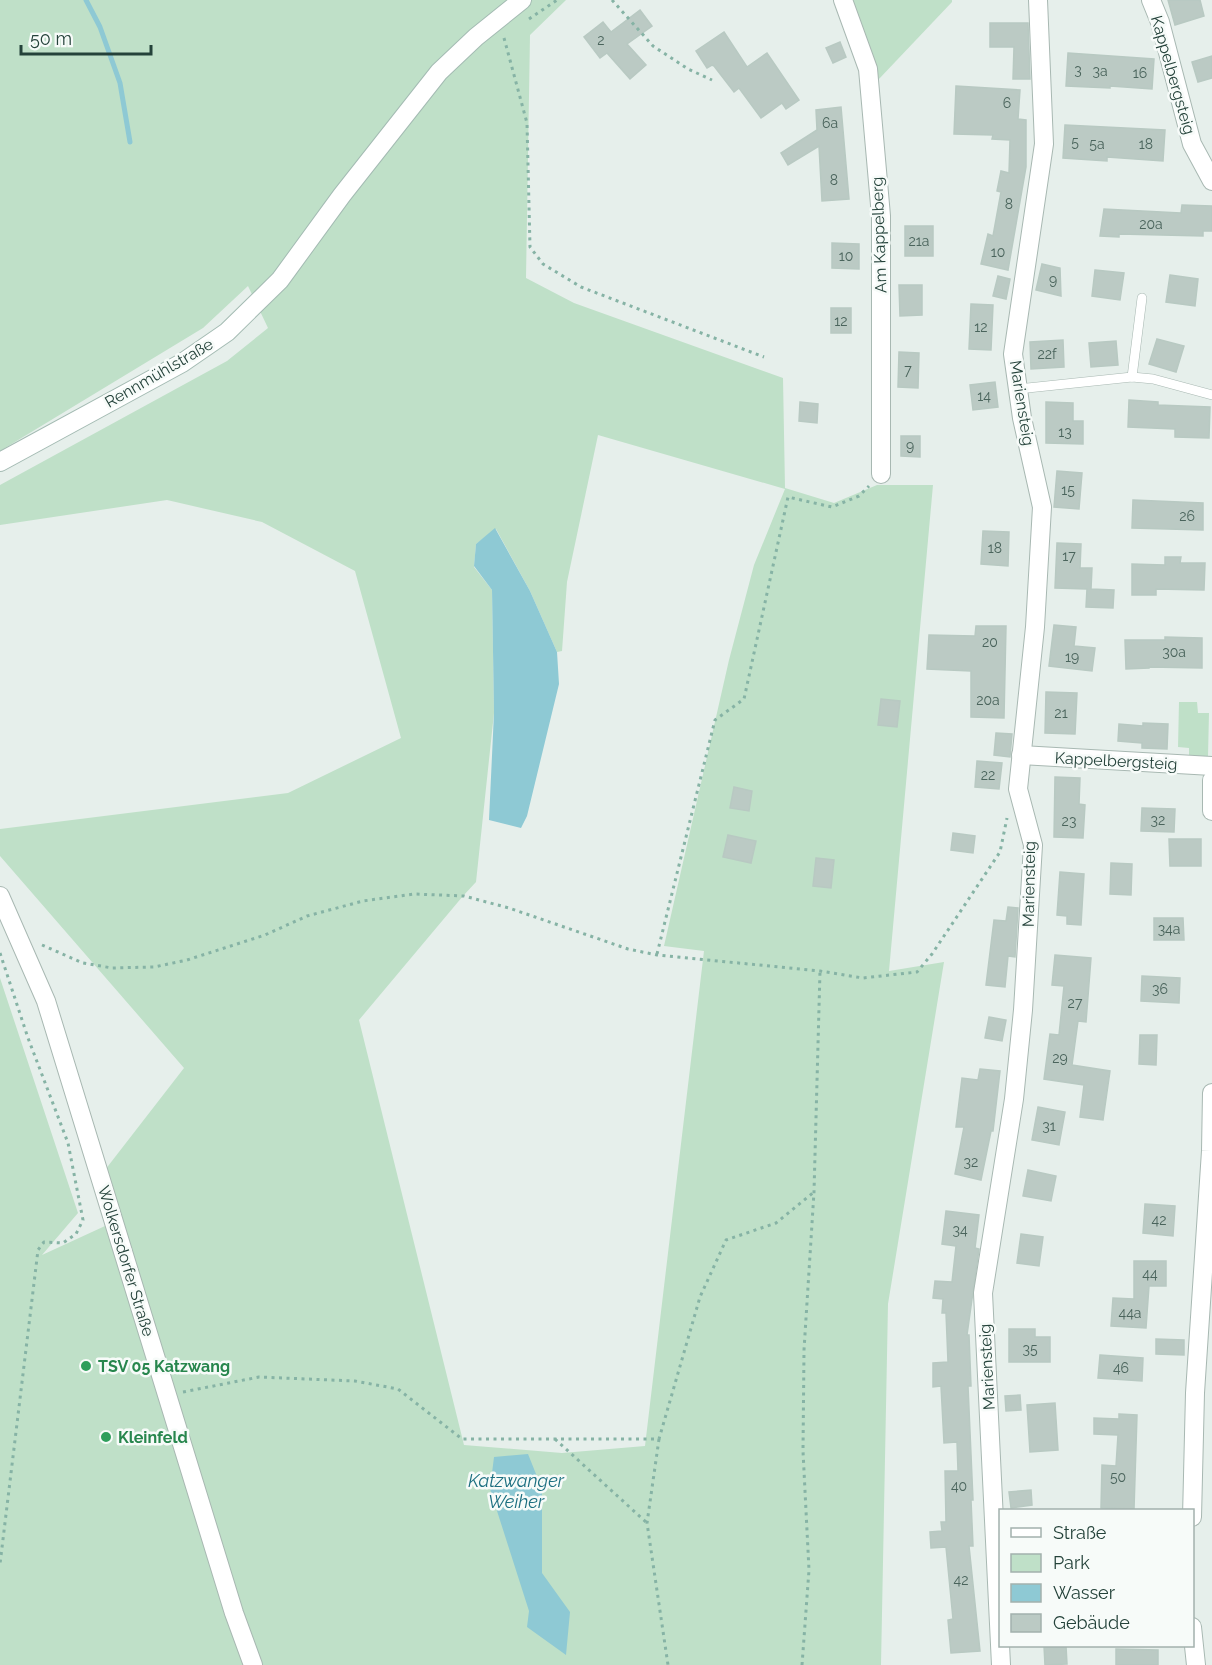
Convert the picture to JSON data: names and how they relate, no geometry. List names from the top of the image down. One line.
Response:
{"streets":{"street":["Kappelbergsteig","Am Kappelberg","Rennmühlstraße","Mariensteig","Wolkersdorfer Straße"]},"crossings":[["Kappelbergsteig","Mariensteig"]],"water":["Katzwanger Weiher"],"places":["TSV 05 Katzwang","Kleinfeld"],"house_numbers":["2","3","3a","16","6","6a","5","5a","18","8","8","20a","21a","10","10","9","12","12","22f","7","14","13","9","15","26","18","17","20","30a","19","20a","21","22","32","23","34a","36","27","29","31","32","42","34","44","44a","35","46","50","40","42"],"legend":["Straße","Park","Wasser","Gebäude"],"scale_bar":"50 m"}
